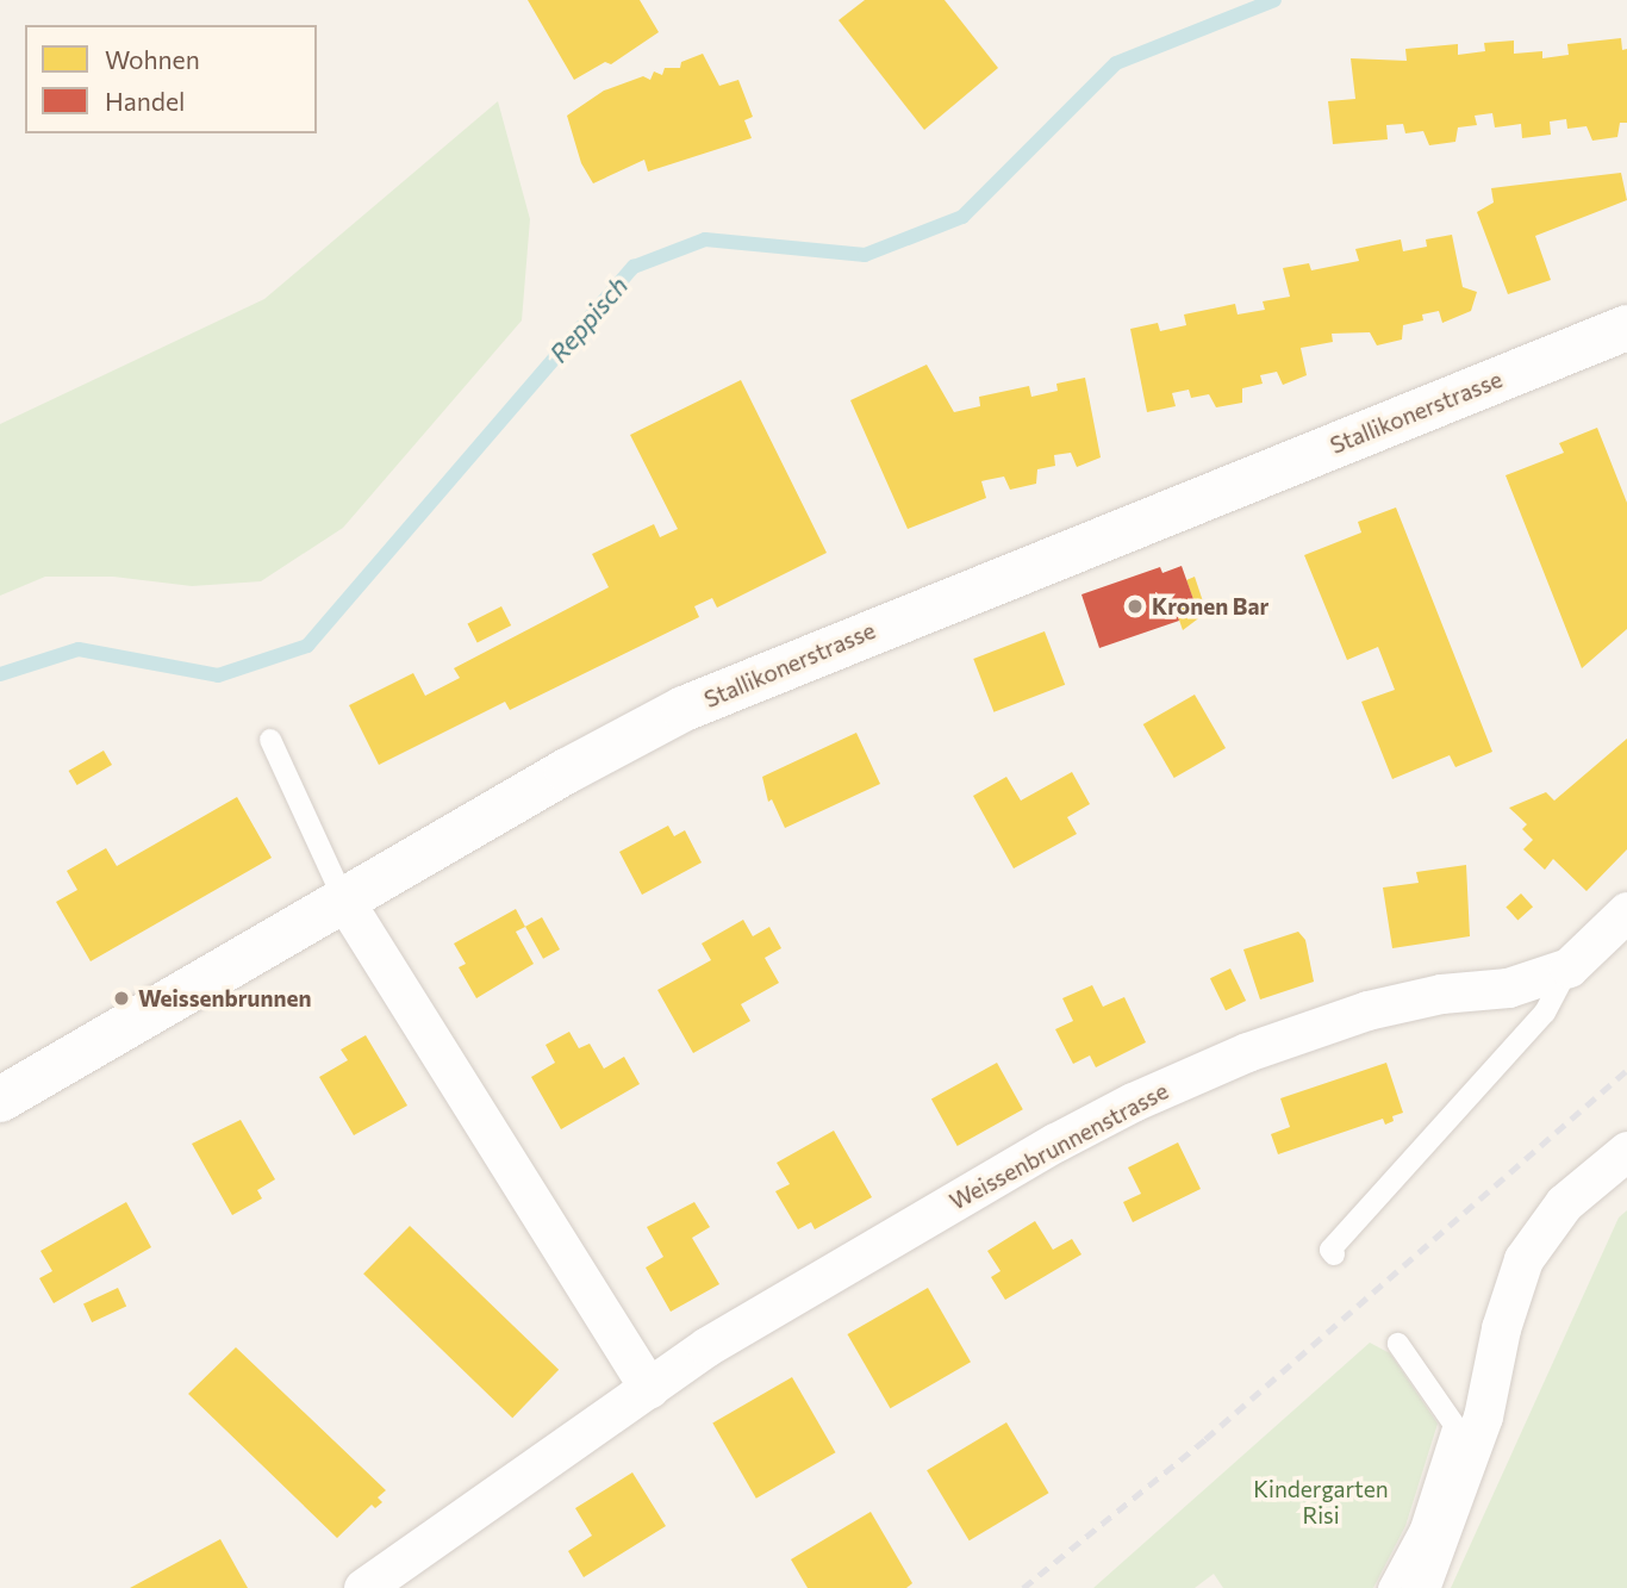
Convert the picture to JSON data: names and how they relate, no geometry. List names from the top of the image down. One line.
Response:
{"streets":{"street":["Stallikonerstrasse","Weissenbrunnenstrasse"]},"water":["Reppisch"],"parks":["Kindergarten Risi"],"places":["Kronen Bar","Weissenbrunnen"],"legend":["Wohnen","Handel"]}
